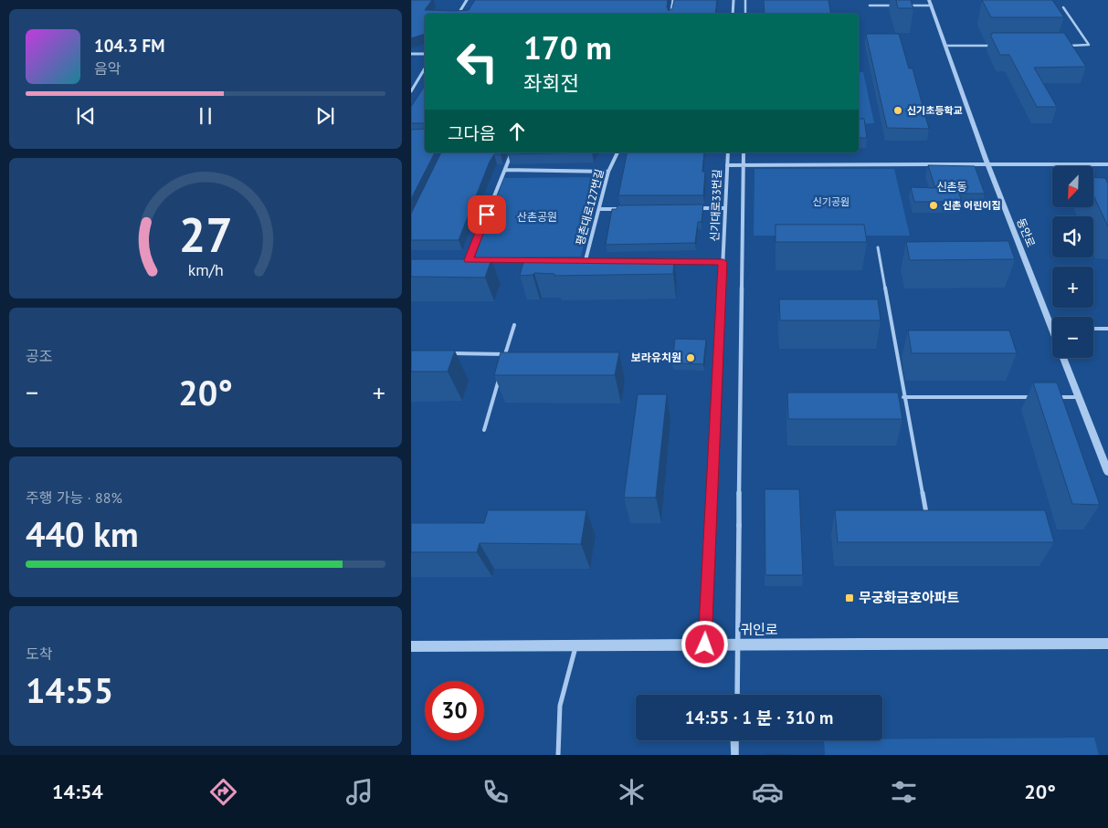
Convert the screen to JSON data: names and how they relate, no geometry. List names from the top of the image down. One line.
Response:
{"streets":{"street":["신기대로33번길","평촌대로127번길","동안로","귀인로"]},"crossings":[["신기대로33번길","귀인로"]],"districts":["신촌동"],"parks":["신기공원","산촌공원"],"places":{"other":["신기초등학교","신촌 어린이집","보라유치원"],"transit":["무궁화금호아파트"]},"north":"bottom left","page":{"turn":["170 m","좌회전"],"song":["104.3 FM","음악"],"then":"그다음","map_buttons":["+","−"],"tile":["공조",["주행 가능 · 88%","440 km"],["도착","14:55"]],"heat":["−","20°","+"],"limit":"30","trip":"14:55 · 1 분 · 310 m","tabs":["14:54","20°"],"gauge":["27","km/h"]}}
